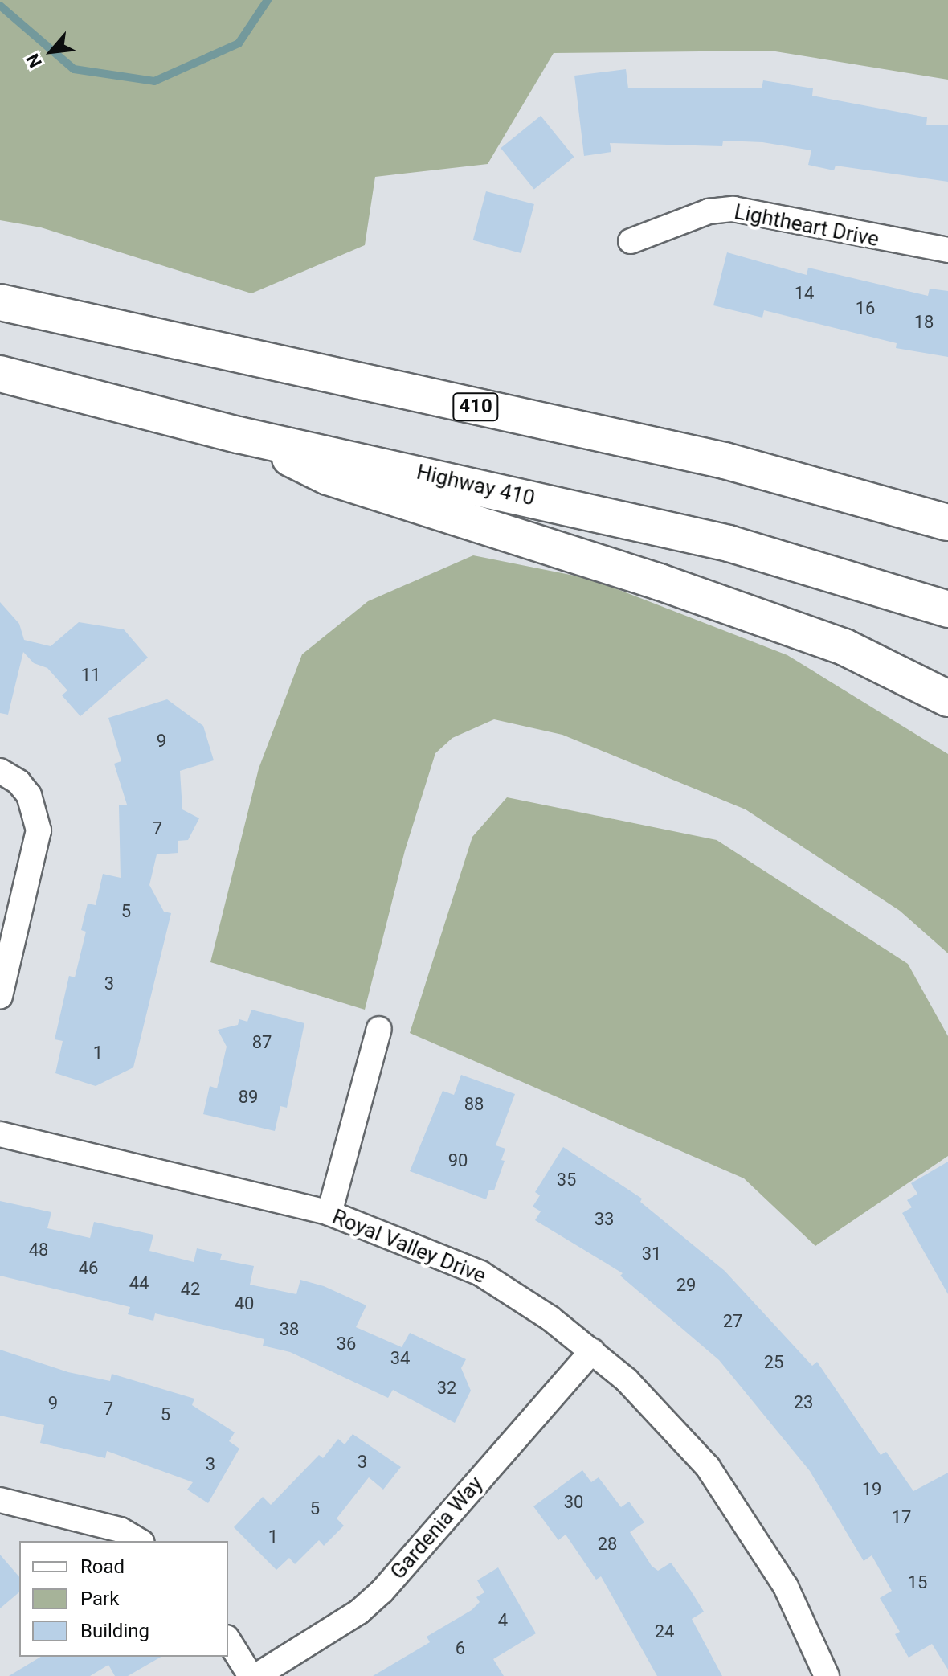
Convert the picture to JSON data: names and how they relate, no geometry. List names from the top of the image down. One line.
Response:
{"streets":{"highway":["410","Highway 410"],"street":["Lightheart Drive","Royal Valley Drive","Gardenia Way"]},"crossings":[["Royal Valley Drive","Gardenia Way"]],"house_numbers":["14","16","18","11","9","7","5","3","87","1","89","88","90","35","33","48","31","46","44","29","42","40","27","38","36","34","25","32","23","9","7","5","3","3","19","30","5","17","1","28","15","4","24","6"],"legend":["Road","Park","Building"],"north":"bottom left"}
